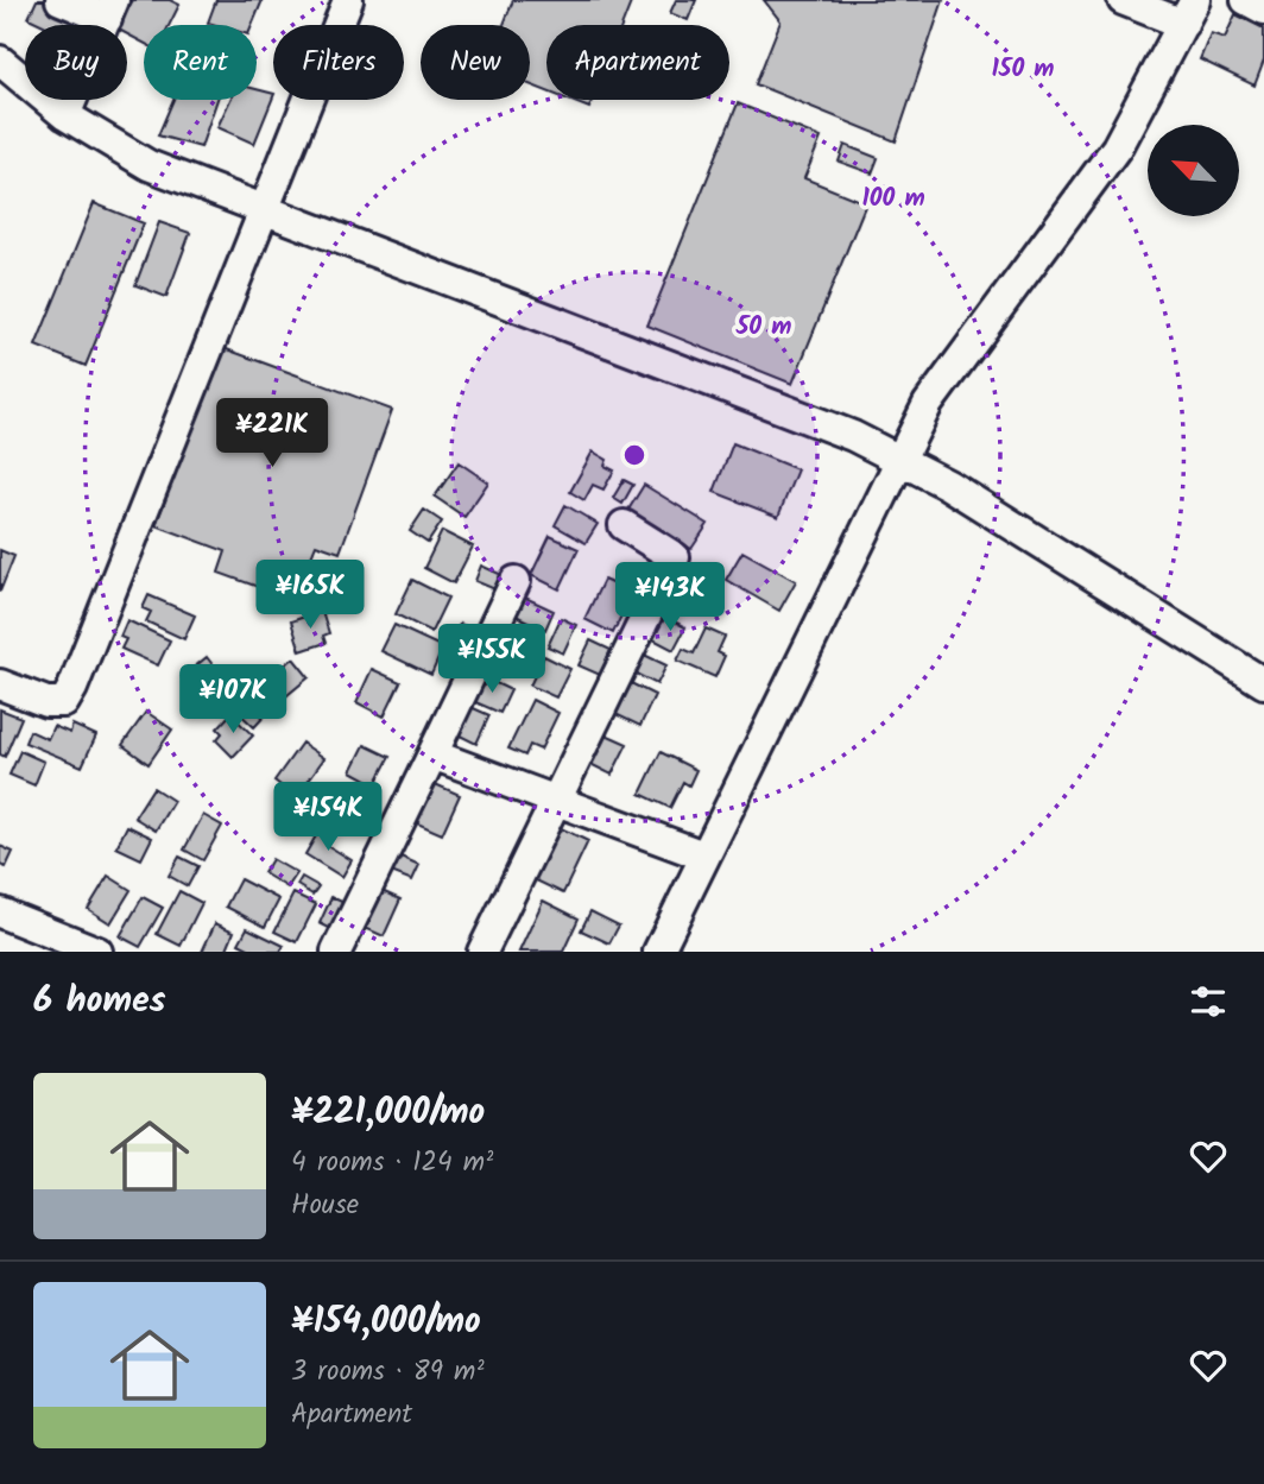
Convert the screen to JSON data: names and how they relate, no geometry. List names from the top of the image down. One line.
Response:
{"north":"top left","page":{"chip":["Buy","Rent","Filters","New","Apartment"],"price":["¥221K","¥165K","¥143K","¥155K","¥107K","¥154K"],"heading":"6 homes","list":[{"name":"¥221,000/mo","note":"4 rooms · 124 m² · House"},{"name":"¥154,000/mo","note":"3 rooms · 89 m² · Apartment"}]},"rings":["150 m","100 m","50 m"]}
